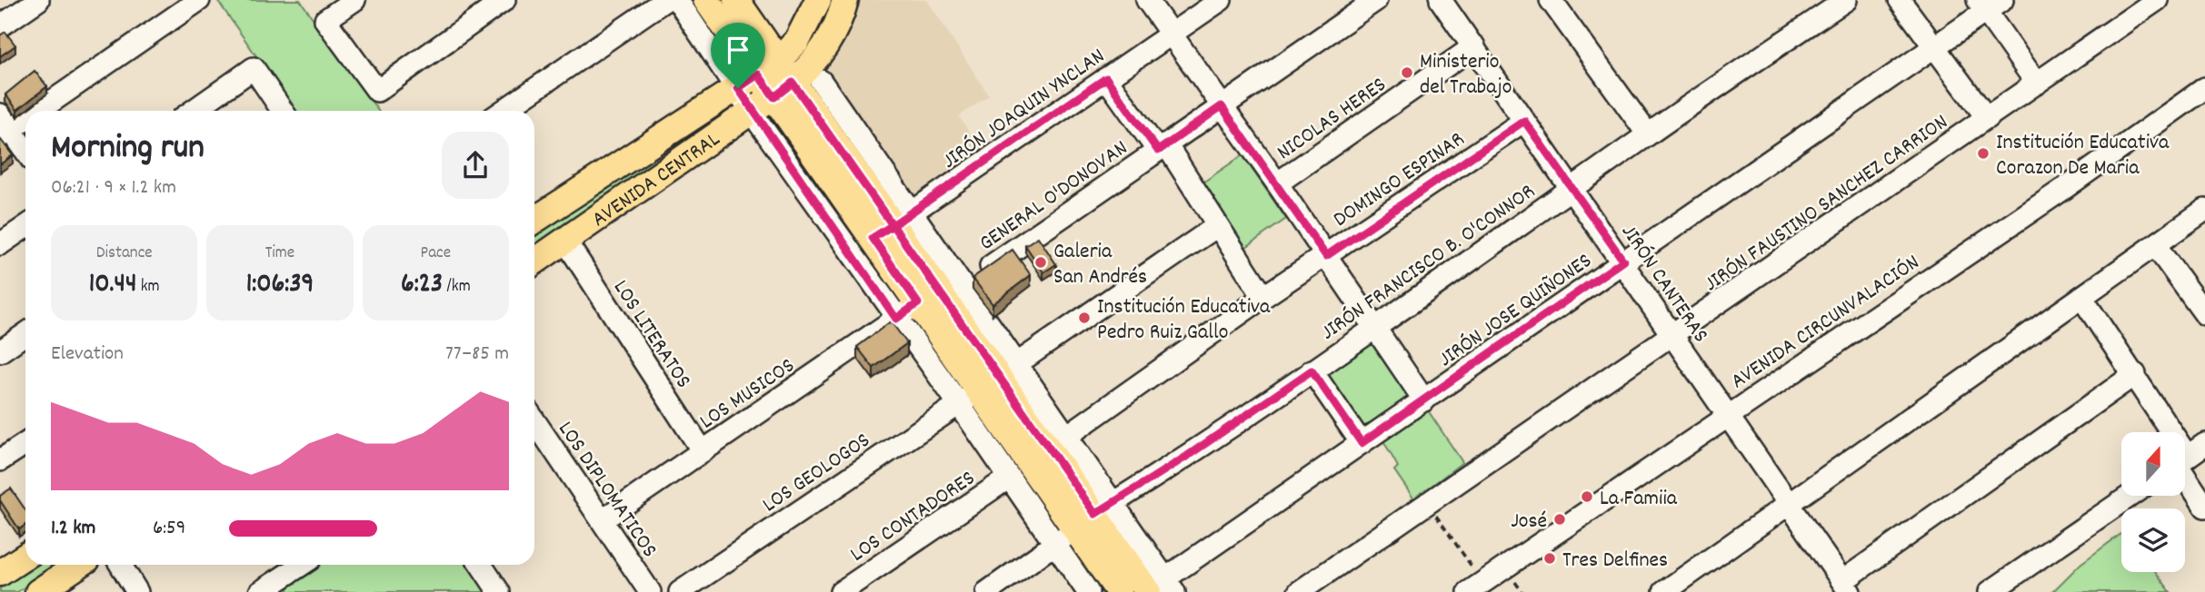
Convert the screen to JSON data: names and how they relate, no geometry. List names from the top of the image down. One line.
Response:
{"streets":{"main road":["AVENIDA CENTRAL"],"street":["JIRÓN JOAQUIN YNCLAN","NICOLAS HERES","DOMINGO ESPINAR","GENERAL O'DONOVAN","JIRÓN FAUSTINO SANCHEZ CARRION","JIRÓN FRANCISCO B. O'CONNOR","JIRÓN CANTERAS","JIRÓN JOSE QUIÑONES","AVENIDA CIRCUNVALACIÓN","LOS LITERATOS","LOS MUSICOS","LOS GEOLOGOS","LOS DIPLOMATICOS","LOS CONTADORES"]},"crossings":[["NICOLAS HERES","JIRÓN CANTERAS"],["DOMINGO ESPINAR","JIRÓN CANTERAS"],["AVENIDA CENTRAL","LOS LITERATOS"],["JIRÓN FAUSTINO SANCHEZ CARRION","JIRÓN CANTERAS"],["JIRÓN FRANCISCO B. O'CONNOR","JIRÓN CANTERAS"],["JIRÓN CANTERAS","JIRÓN JOSE QUIÑONES"],["JIRÓN CANTERAS","AVENIDA CIRCUNVALACIÓN"],["LOS LITERATOS","LOS MUSICOS"],["LOS MUSICOS","LOS DIPLOMATICOS"]],"places":["Ministerio del Trabajo","Institución Educativa Corazon De Maria","Galeria San Andrés","Institución Educativa Pedro Ruiz Gallo","La Famiia","José","Tres Delfines"],"north":"top","page":{"heading":["Morning run","06:21 · 9 × 1.2 km"],"stats":[["Distance","10.44 km"],["Time","1:06:39"],["Pace","6:23 /km"]],"chart":["Elevation","77–85 m"],"list":[{"name":"1.2 km","note":"6:59"}]}}
